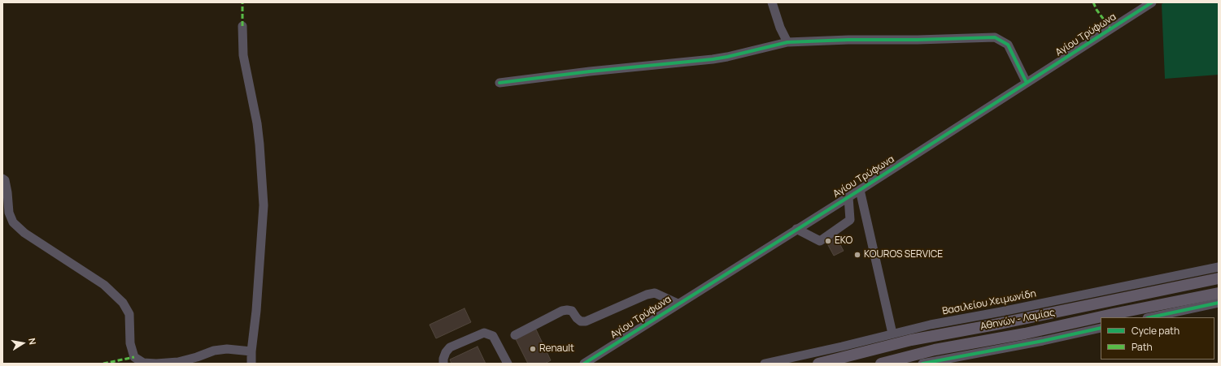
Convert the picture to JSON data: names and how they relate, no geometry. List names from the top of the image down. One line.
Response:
{"streets":{"main road":["Αθηνών - Λαμίας"],"street":["Αγίου Τρύφωνα","Βασιλείου Χειμωνίδη"]},"places":["EKO","KOUROS SERVICE","Renault"],"legend":["Cycle path","Path"],"north":"right"}
